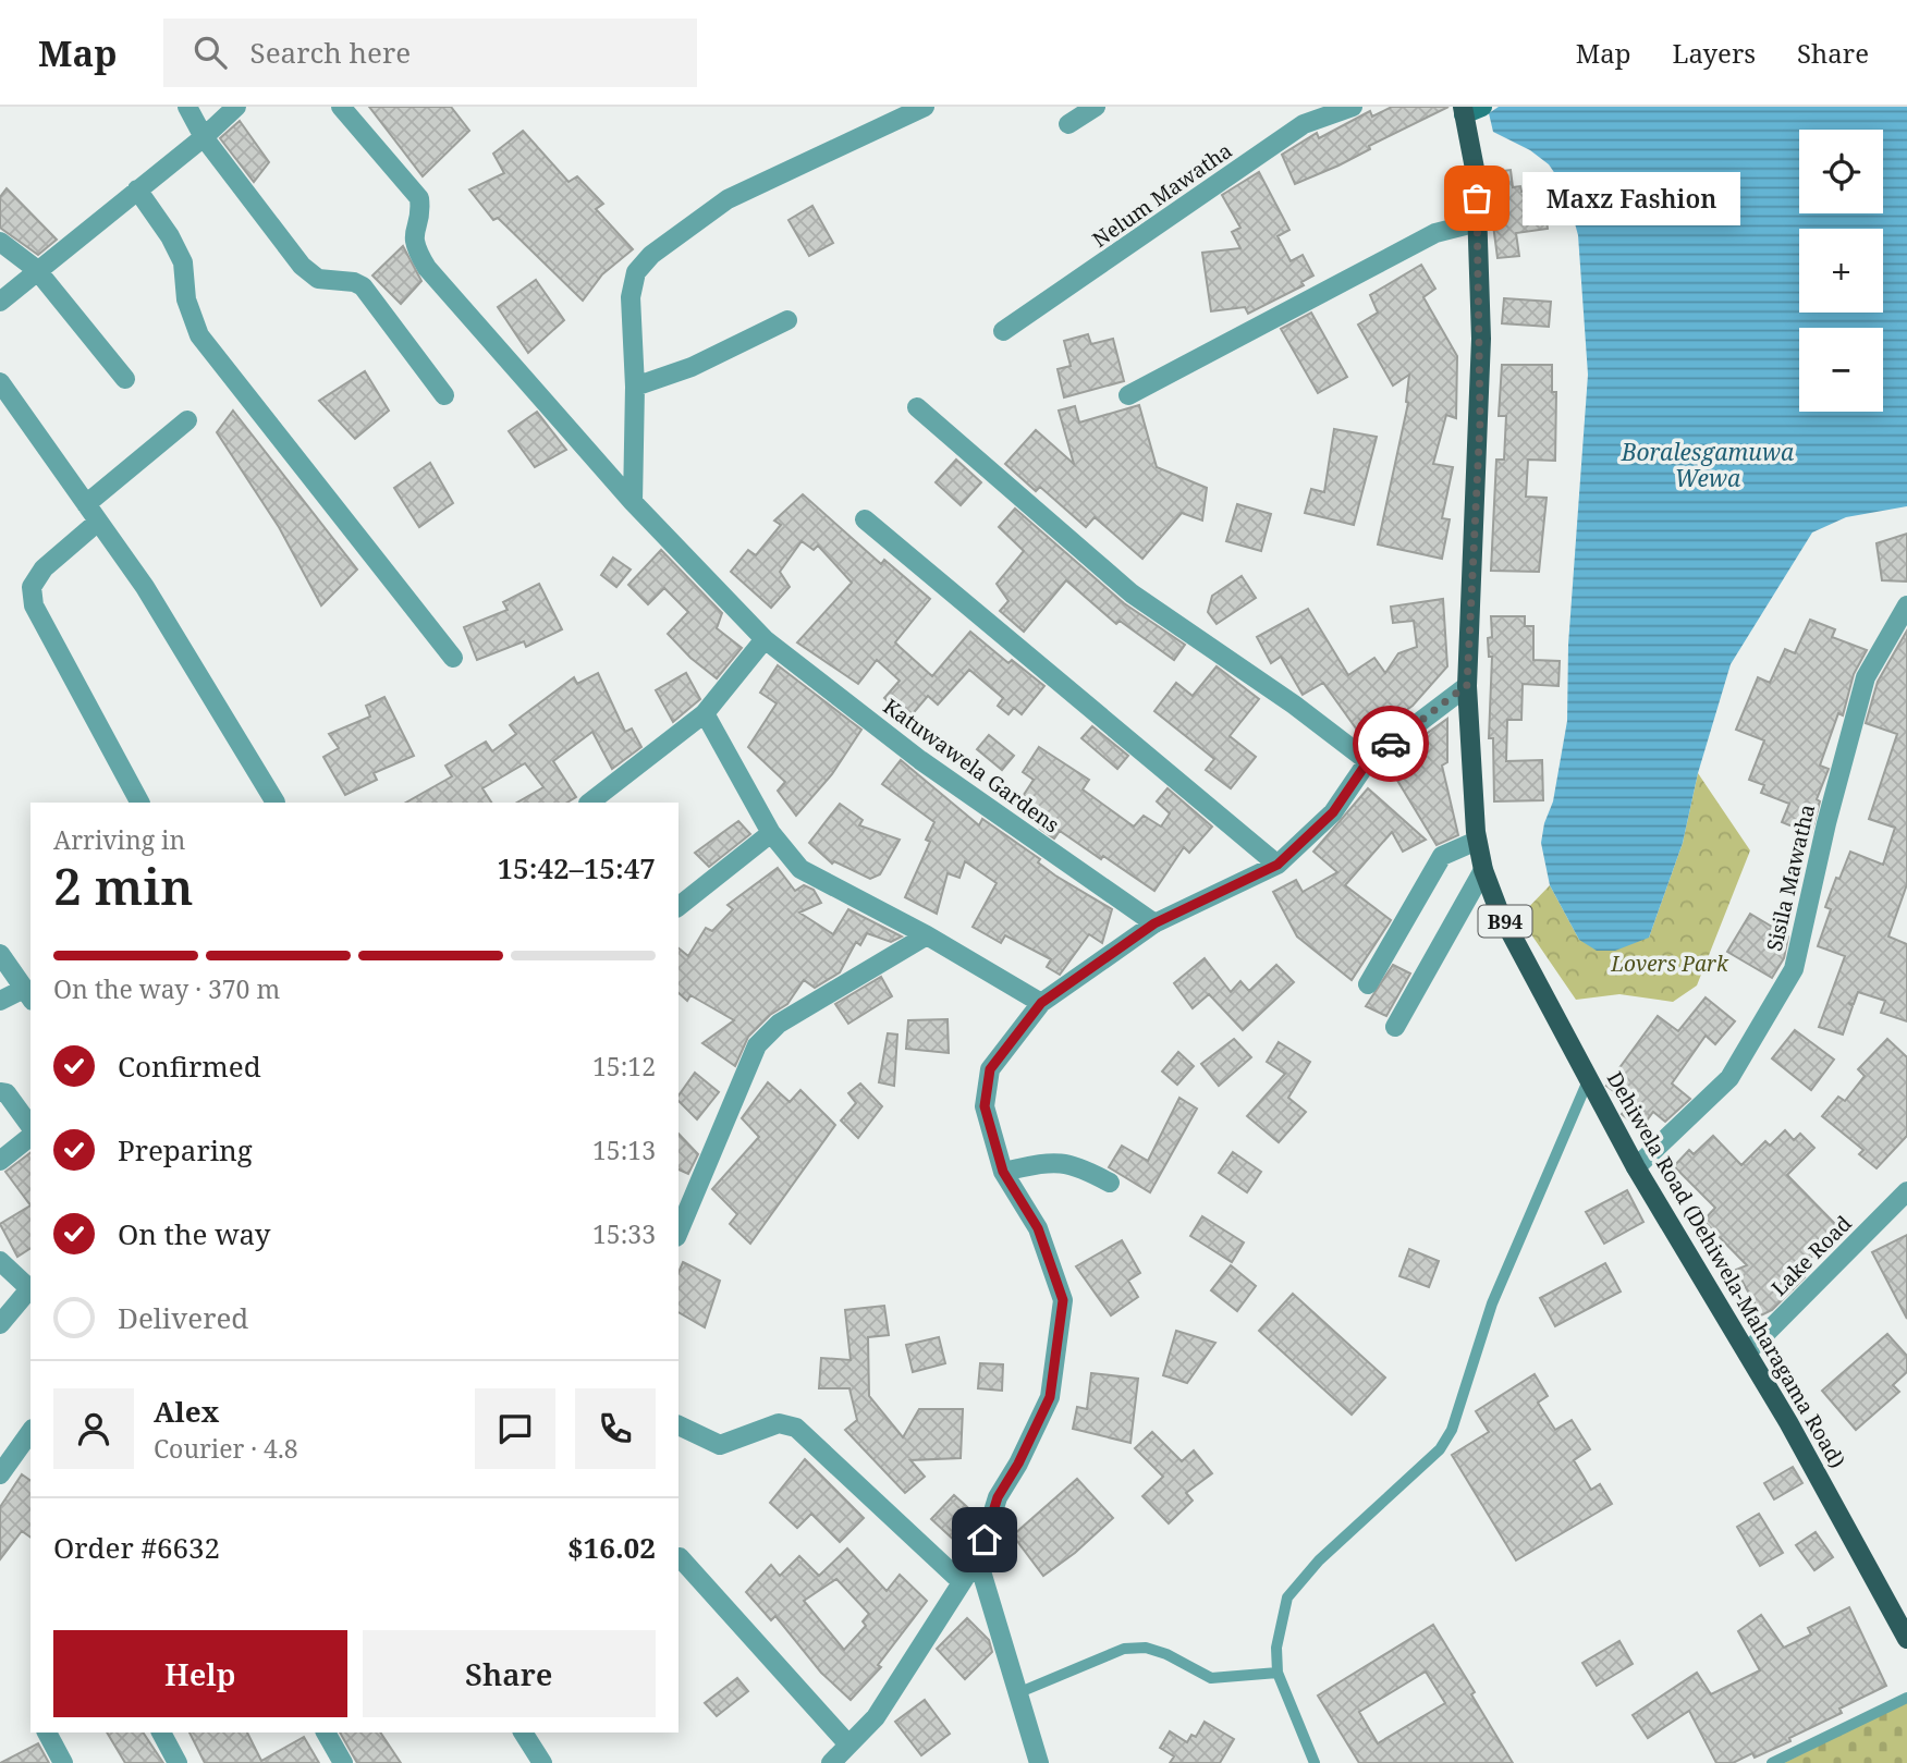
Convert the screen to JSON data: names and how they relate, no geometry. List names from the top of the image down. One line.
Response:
{"streets":{"main road":["B94","Dehiwela Road (Dehiwela-Maharagama Road)"],"street":["Nelum Mawatha","Katuwawela Gardens","Sisila Mawatha","Lake Road"]},"crossings":[["Sisila Mawatha","Dehiwela Road (Dehiwela-Maharagama Road)"],["Lake Road","Dehiwela Road (Dehiwela-Maharagama Road)"]],"water":["Boralesgamuwa Wewa"],"parks":["Lovers Park"],"places":["Maxz Fashion"],"page":{"header":"Map","search":"Search here","nav":["Map","Layers","Share"],"map_buttons":["+","−"],"bubble":"Maxz Fashion","heading":["2 min","Arriving in","15:42–15:47"],"panel":["Alex","Courier · 4.8","Order #6632","$16.02"],"bar":"On the way · 370 m","list":[["Confirmed","15:12"],["Preparing","15:13"],["On the way","15:33"],"Delivered"],"buttons":["Help","Share"]}}
